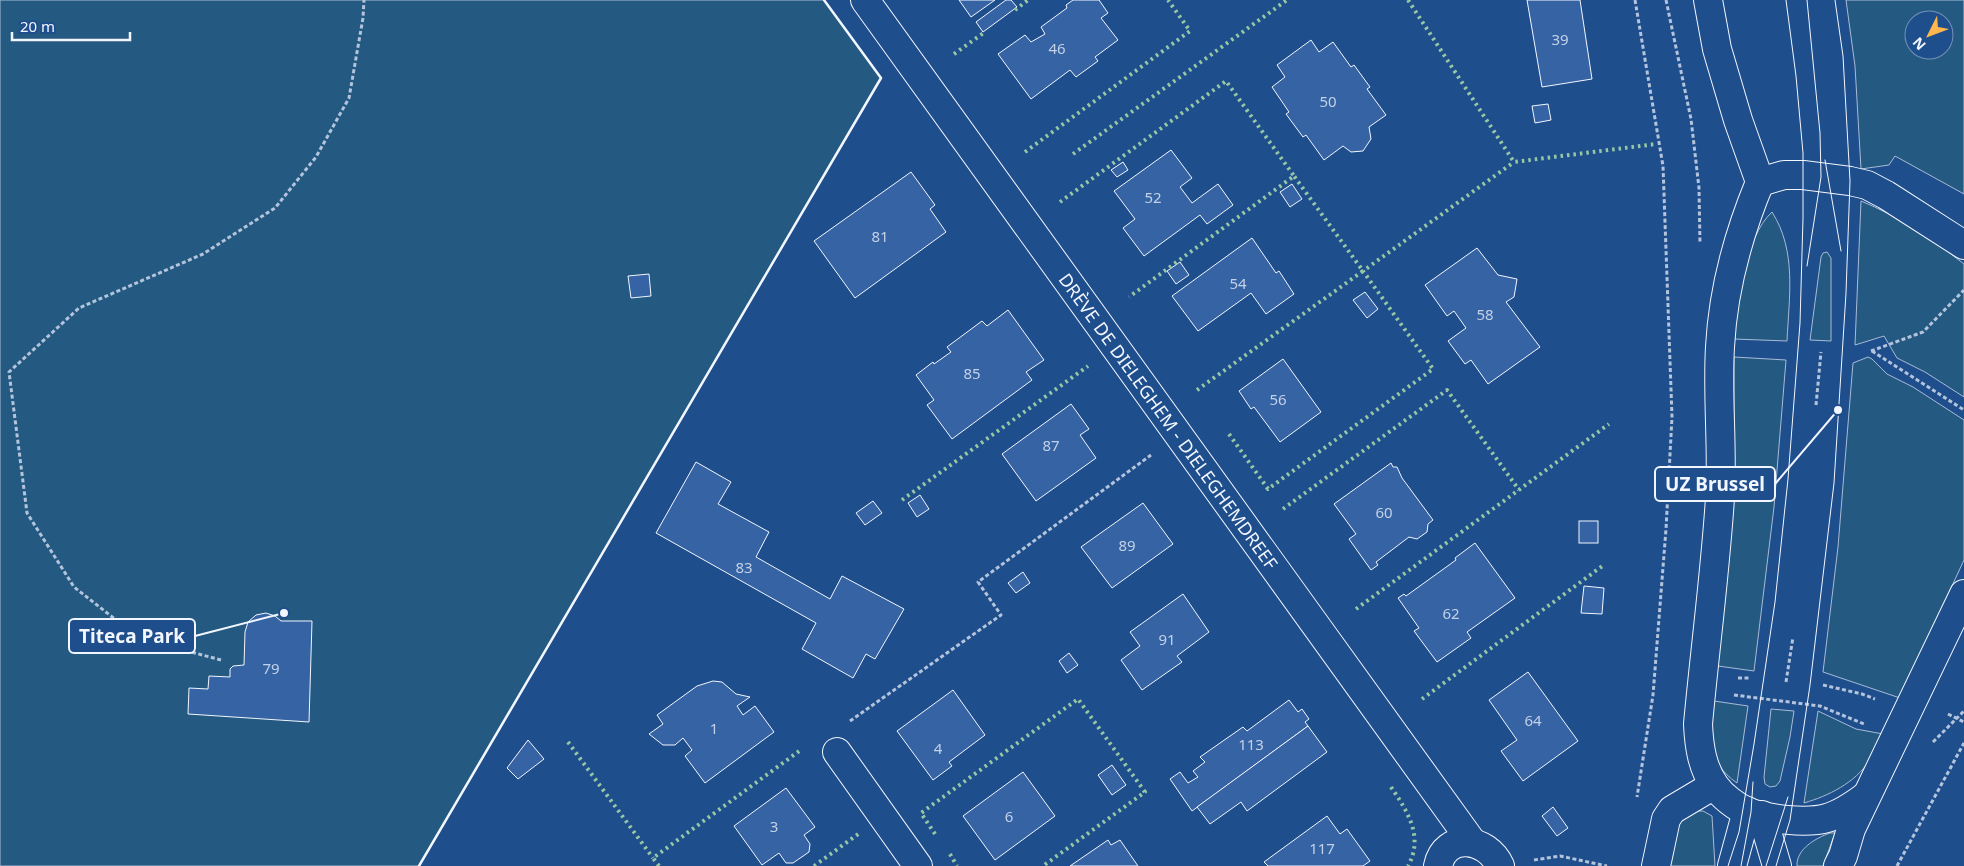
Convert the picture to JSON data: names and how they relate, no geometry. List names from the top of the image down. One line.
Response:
{"streets":{"street":["DRÈVE DE DIELEGHEM - DIELEGHEMDREEF"]},"places":["UZ Brussel","Titeca Park"],"house_numbers":["39","46","50","52","81","54","58","85","56","87","60","89","83","62","91","79","64","1","113","4","6","3","117"],"scale_bar":"20 m","north":"bottom left"}
